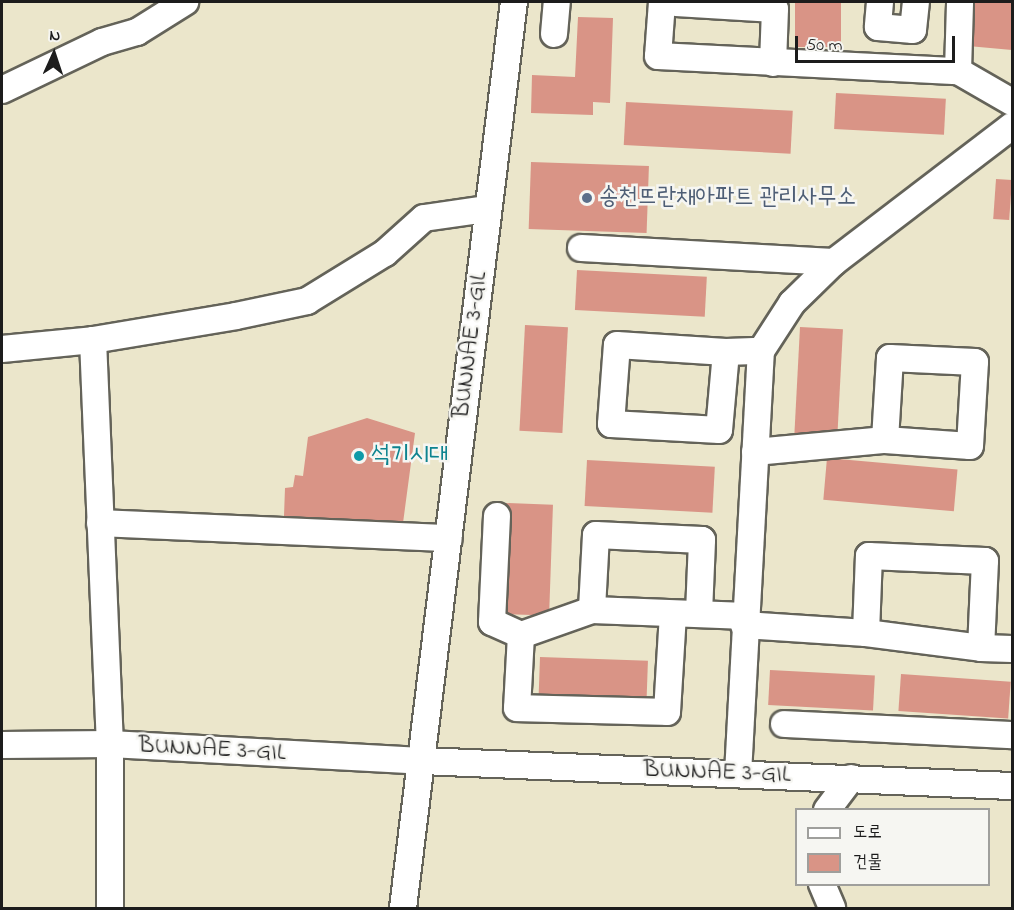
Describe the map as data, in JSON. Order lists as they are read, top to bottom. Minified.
{"streets":{"street":["BUNNAE 3-GIL"]},"places":["송천뜨란채아파트 관리사무소","석기시대"],"legend":["도로","건물"],"scale_bar":"50 m","north":"top"}
